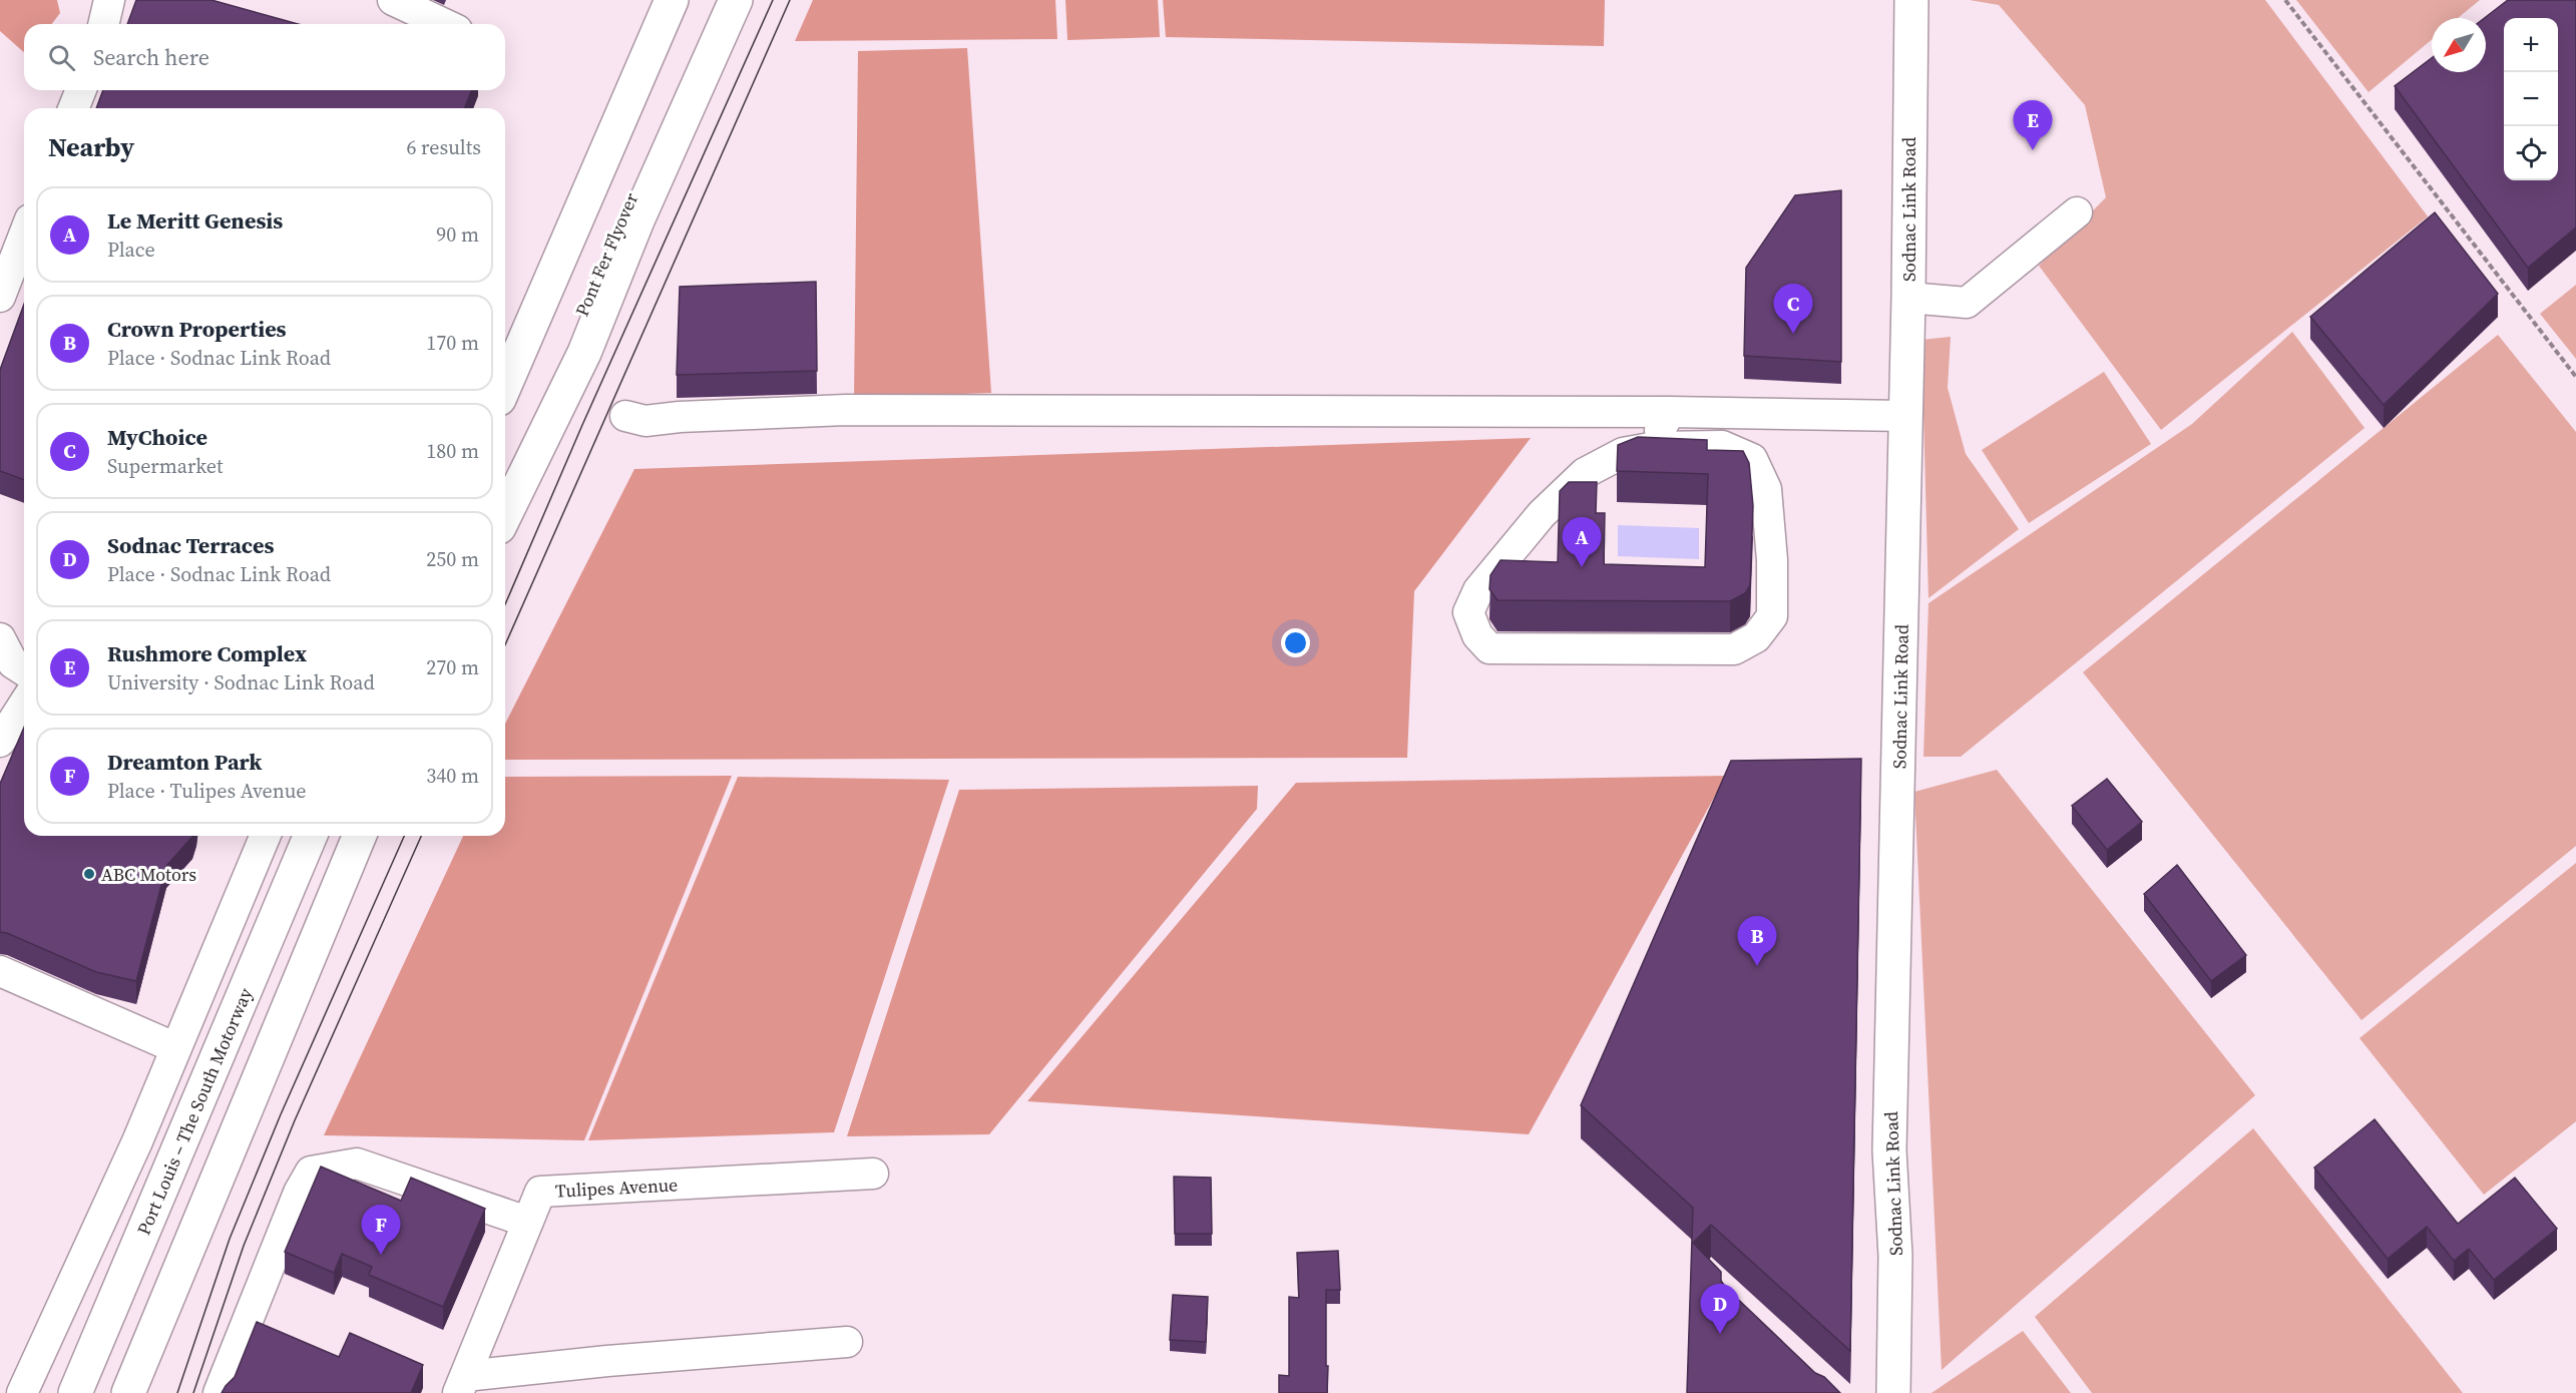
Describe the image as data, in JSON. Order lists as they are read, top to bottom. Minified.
{"streets":{"main road":["Sodnac Link Road","Pont Fer Flyover","Port Louis – The South Motorway"],"street":["Tulipes Avenue"]},"places":["ABC Motors"],"north":"bottom left","page":{"map_buttons":["+","−"],"search":"Search here","pins":["E","C","A","B","F","D"],"heading":["Nearby","6 results"],"list":[{"mark":"A","name":"Le Meritt Genesis","note":"Place","value":"90 m"},{"mark":"B","name":"Crown Properties","note":"Place · Sodnac Link Road","value":"170 m"},{"mark":"C","name":"MyChoice","note":"Supermarket","value":"180 m"},{"mark":"D","name":"Sodnac Terraces","note":"Place · Sodnac Link Road","value":"250 m"},{"mark":"E","name":"Rushmore Complex","note":"University · Sodnac Link Road","value":"270 m"},{"mark":"F","name":"Dreamton Park","note":"Place · Tulipes Avenue","value":"340 m"}]}}
